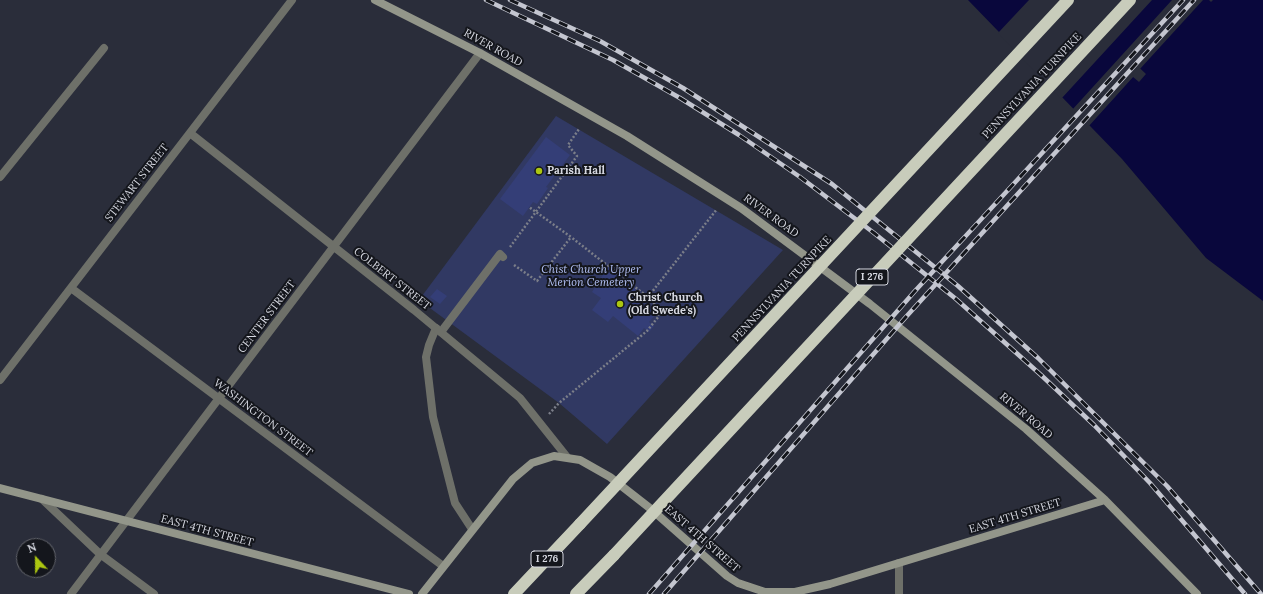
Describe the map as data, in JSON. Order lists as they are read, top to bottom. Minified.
{"streets":{"highway":["PENNSYLVANIA TURNPIKE","I 276"],"main road":["RIVER ROAD","EAST 4TH STREET"],"street":["STEWART STREET","COLBERT STREET","CENTER STREET","WASHINGTON STREET"]},"crossings":[["RIVER ROAD","CENTER STREET"],["RIVER ROAD","EAST 4TH STREET"],["STEWART STREET","COLBERT STREET"],["STEWART STREET","WASHINGTON STREET"],["COLBERT STREET","CENTER STREET"],["COLBERT STREET","EAST 4TH STREET"],["CENTER STREET","WASHINGTON STREET"],["CENTER STREET","EAST 4TH STREET"],["WASHINGTON STREET","EAST 4TH STREET"]],"parks":["Chist Church Upper Merion Cemetery"],"places":["Parish Hall","Christ Church (Old Swede's)"],"north":"top"}
